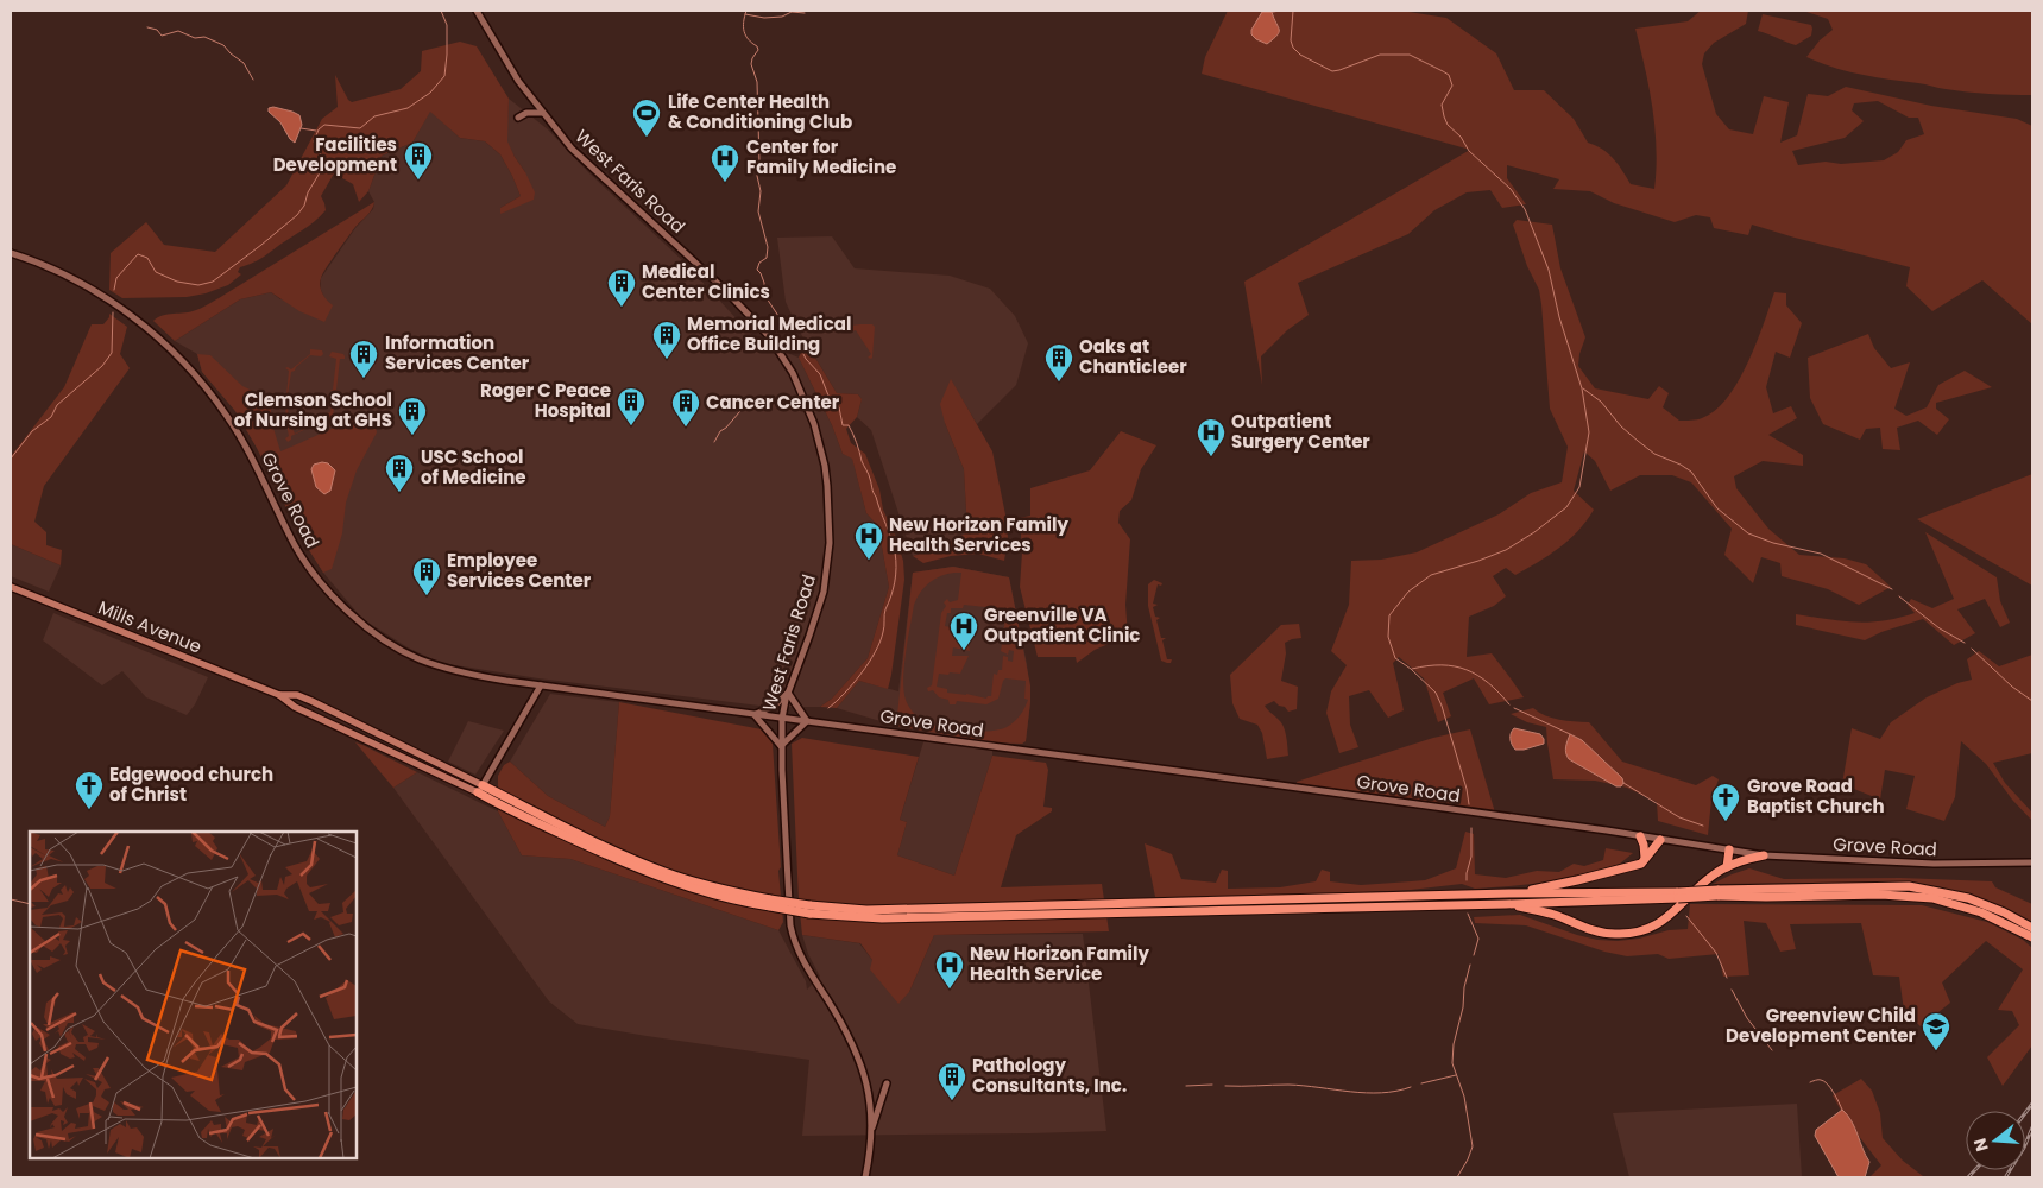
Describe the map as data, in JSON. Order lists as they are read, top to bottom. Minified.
{"streets":{"main road":["West Faris Road","Grove Road","Mills Avenue"]},"crossings":[["West Faris Road","Grove Road"]],"places":{"sports":["Life Center Health & Conditioning Club"],"building":["Facilities Development","Medical Center Clinics","Memorial Medical Office Building","Information Services Center","Oaks at Chanticleer","Roger C Peace Hospital","Cancer Center","Clemson School of Nursing at GHS","USC School of Medicine","Employee Services Center","Pathology Consultants, Inc."],"hospital":["Center for Family Medicine","Outpatient Surgery Center","New Horizon Family Health Services","Greenville VA Outpatient Clinic","New Horizon Family Health Service"],"church":["Edgewood church of Christ","Grove Road Baptist Church"],"school or university":["Greenview Child Development Center"]},"north":"left"}
